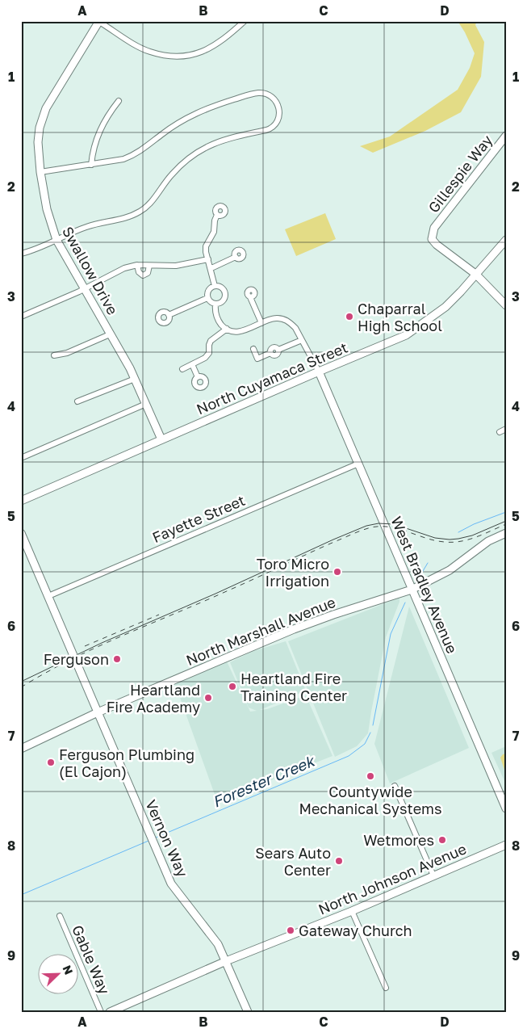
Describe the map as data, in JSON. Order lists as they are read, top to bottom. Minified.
{"streets":{"main road":["Gillespie Way","Swallow Drive","North Cuyamaca Street","West Bradley Avenue","North Marshall Avenue","Vernon Way","North Johnson Avenue"],"street":["Fayette Street","Gable Way"]},"crossings":[["Gillespie Way","North Cuyamaca Street"],["Swallow Drive","North Cuyamaca Street"],["North Cuyamaca Street","West Bradley Avenue"],["Fayette Street","West Bradley Avenue"],["Fayette Street","Vernon Way"],["West Bradley Avenue","North Marshall Avenue"],["North Marshall Avenue","Vernon Way"],["Vernon Way","North Johnson Avenue"]],"water":["Forester Creek"],"places":["Chaparral High School","Toro Micro Irrigation","Ferguson","Heartland Fire Training Center","Heartland Fire Academy","Ferguson Plumbing (El Cajon)","Countywide Mechanical Systems","Wetmores","Sears Auto Center","Gateway Church"],"north":"top right","grid":{"columns":["A","B","C","D"],"rows":["1","2","3","4","5","6","7","8","9"]}}
